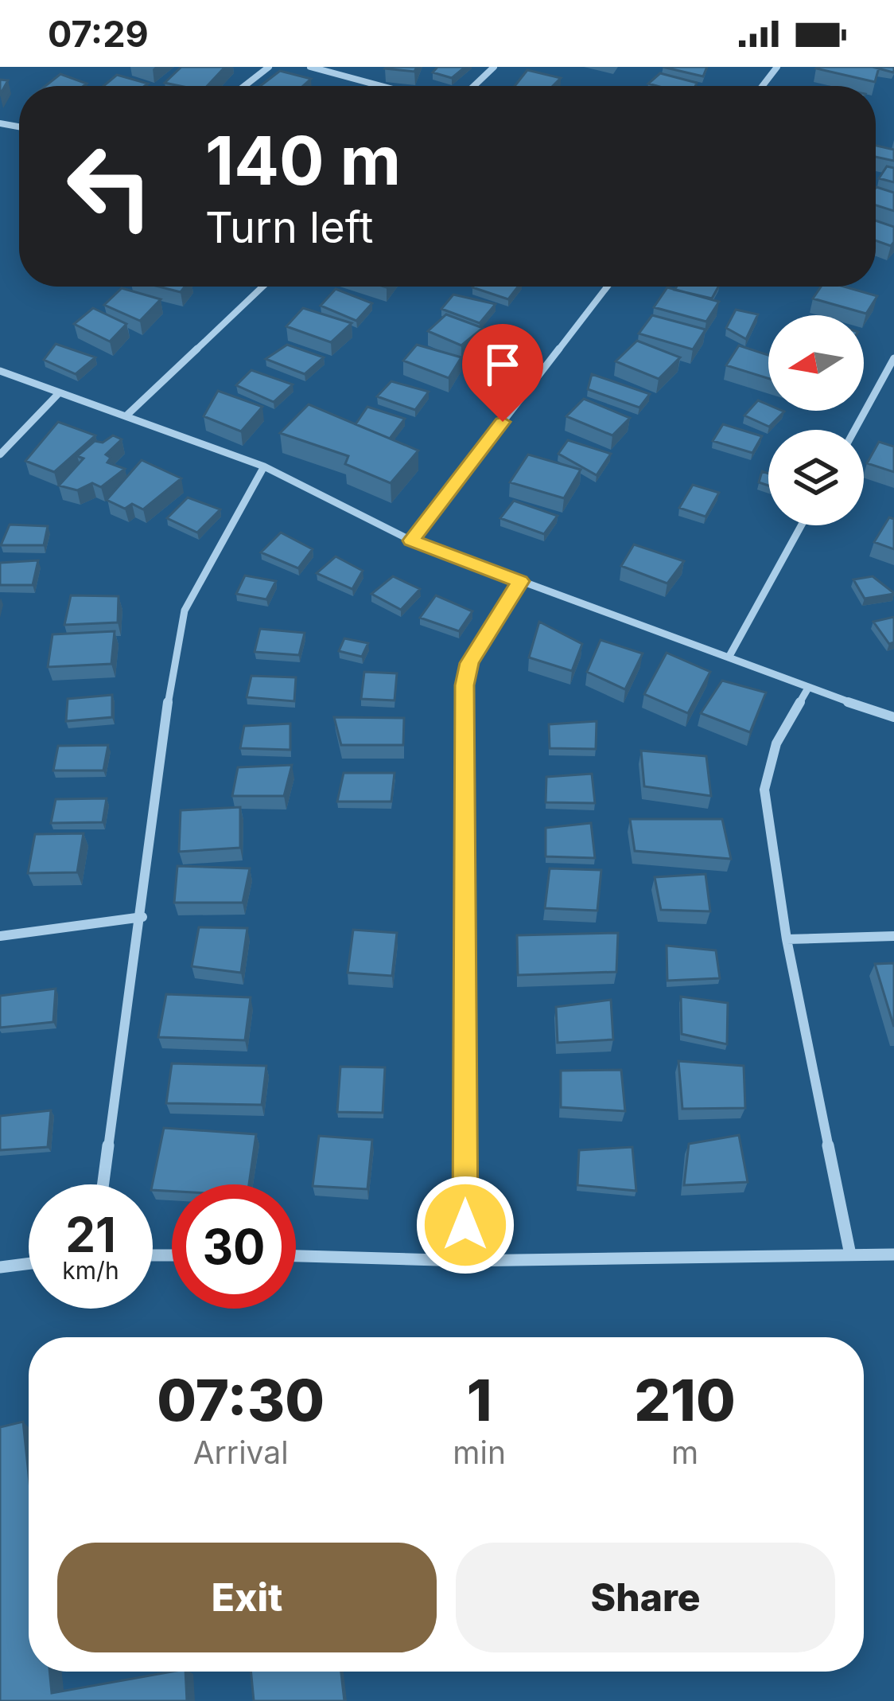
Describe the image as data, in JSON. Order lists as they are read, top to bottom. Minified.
{"north":"left","page":{"status":"07:29","turn":["140 m","Turn left"],"speed":"21 km/h","limit":"30","eta":["07:30","Arrival","1","min","210","m"],"buttons":["Exit","Share"]}}
